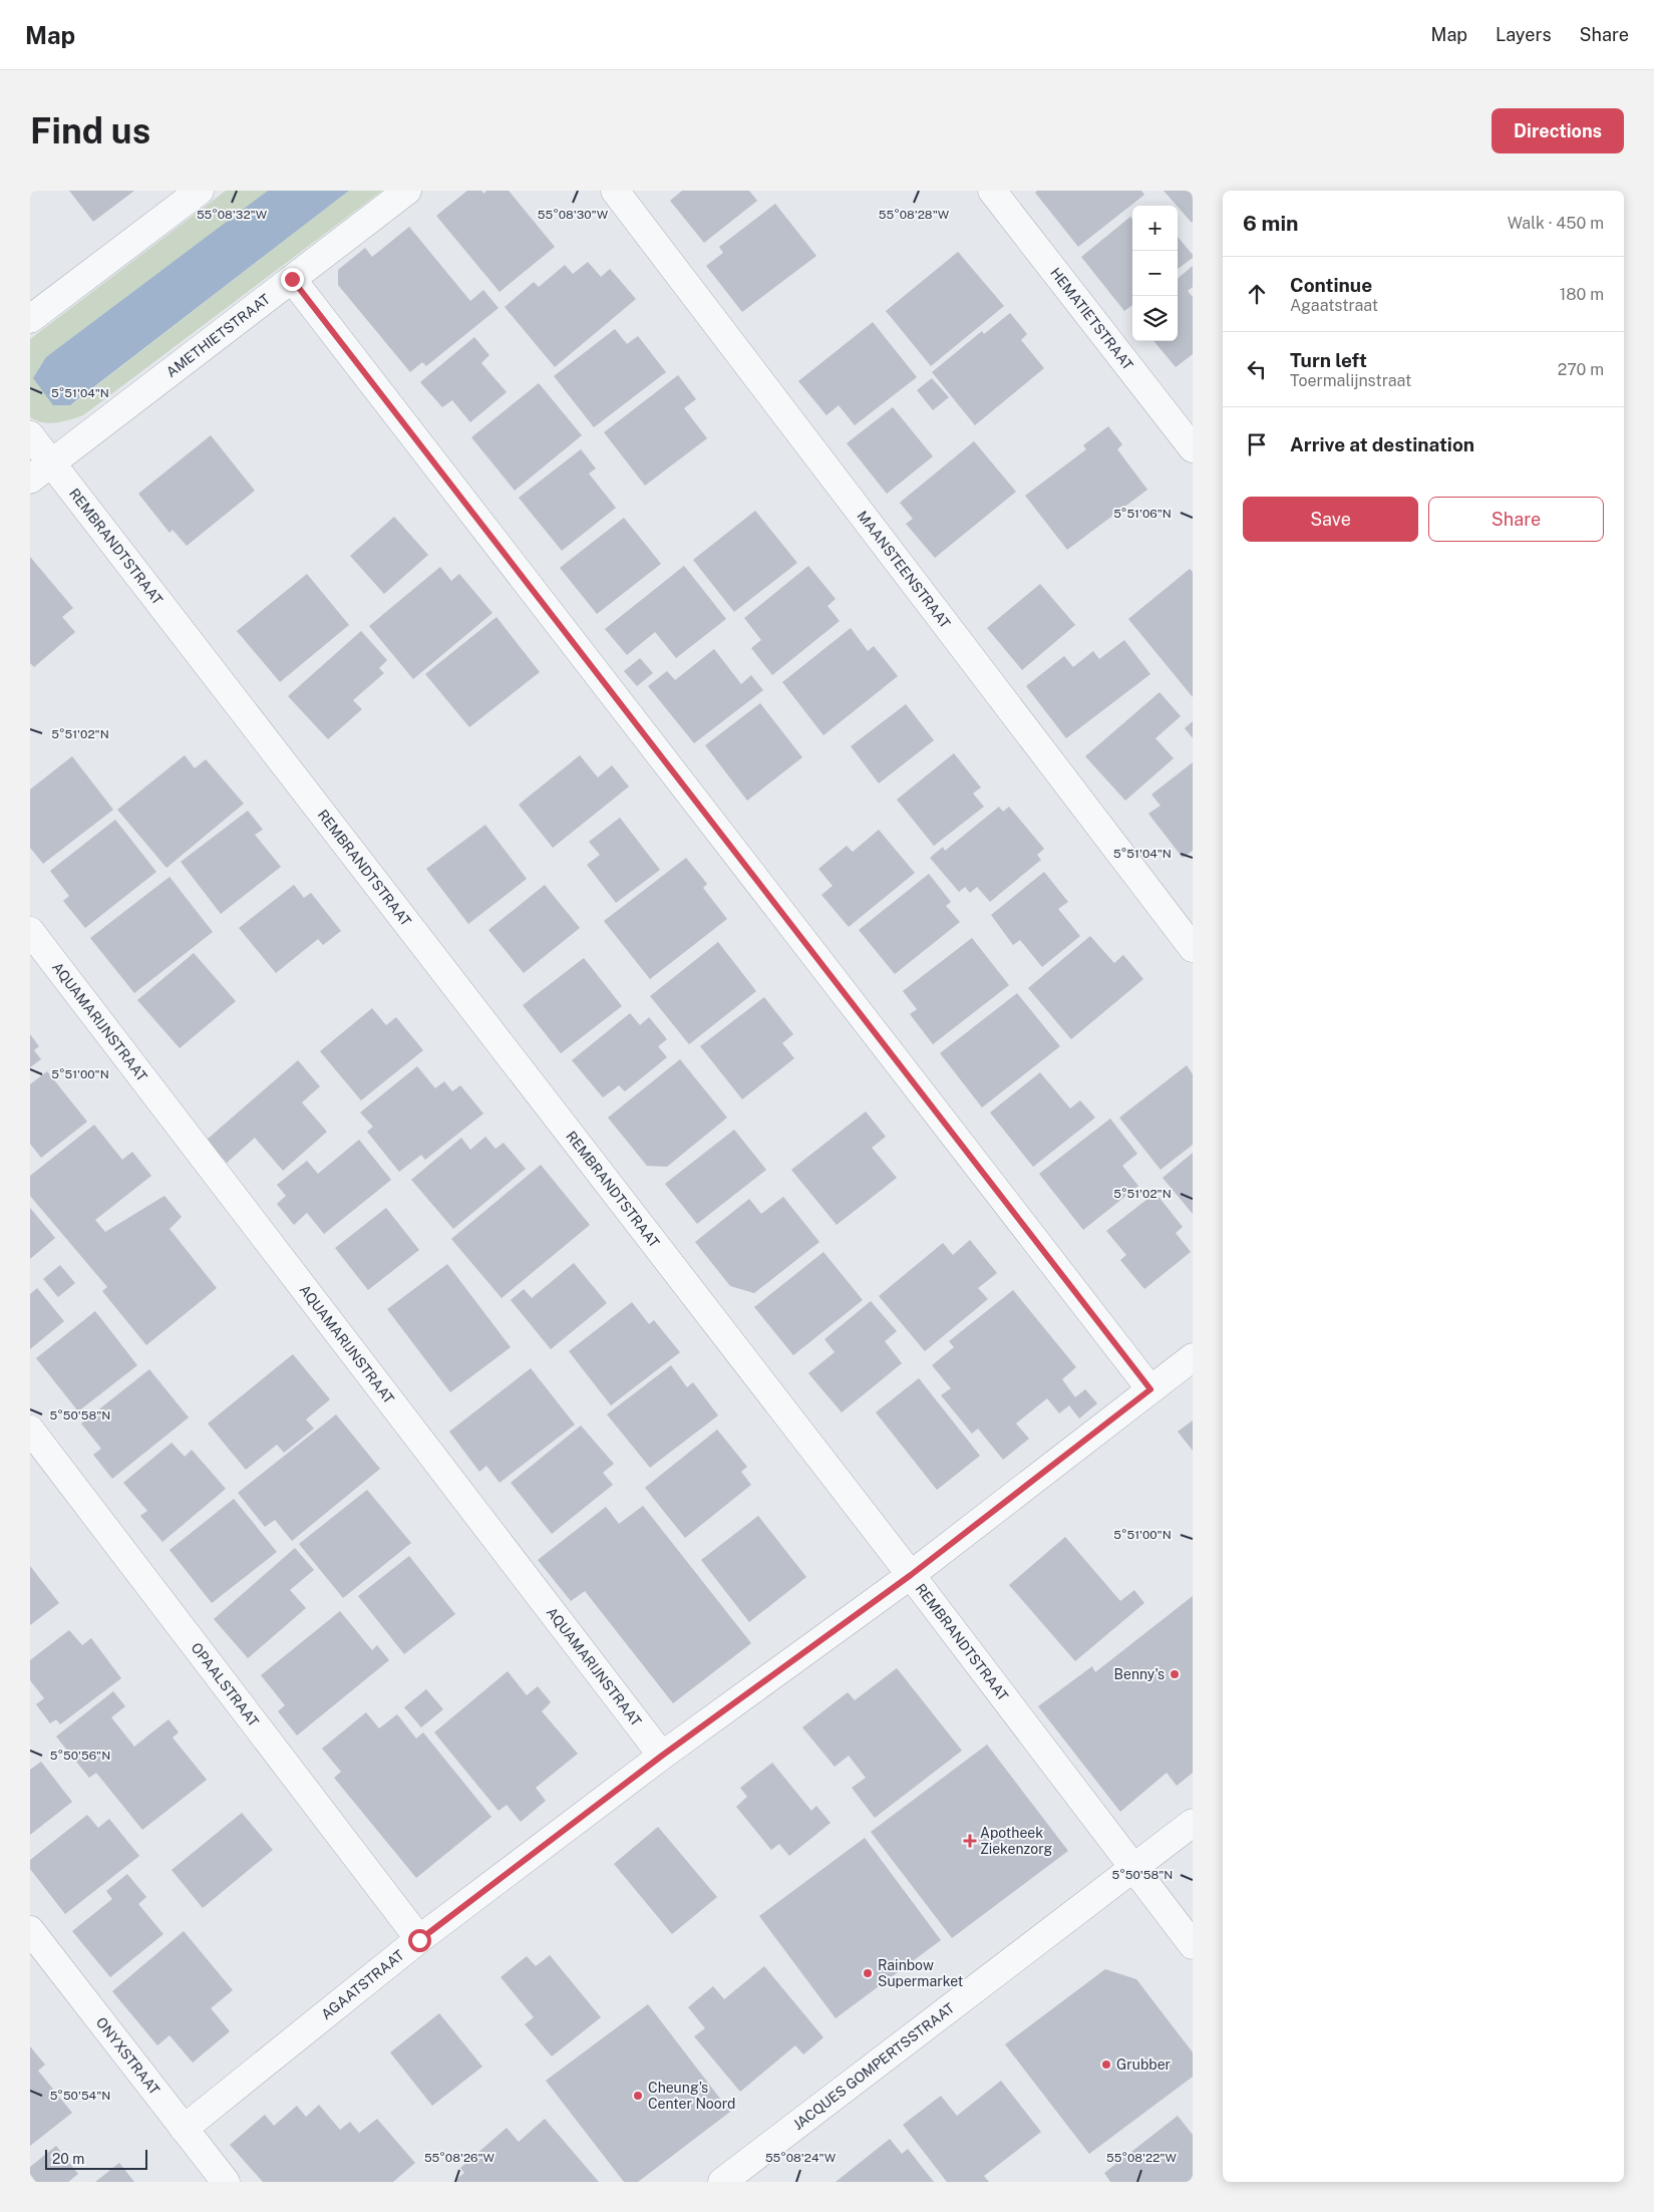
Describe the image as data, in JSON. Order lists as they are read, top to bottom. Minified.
{"streets":{"street":["HEMATIETSTRAAT","AMETHIETSTRAAT","REMBRANDTSTRAAT","MAANSTEENSTRAAT","AQUAMARIJNSTRAAT","OPAALSTRAAT","AGAATSTRAAT","ONYXSTRAAT","JACQUES GOMPERTSSTRAAT"]},"crossings":[["AMETHIETSTRAAT","REMBRANDTSTRAAT"],["REMBRANDTSTRAAT","AGAATSTRAAT"],["REMBRANDTSTRAAT","JACQUES GOMPERTSSTRAAT"],["AQUAMARIJNSTRAAT","AGAATSTRAAT"],["OPAALSTRAAT","AGAATSTRAAT"],["AGAATSTRAAT","ONYXSTRAAT"]],"places":{"other":["Benny's","Rainbow Supermarket","Grubber","Cheung's Center Noord"],"health":["Apotheek Ziekenzorg"]},"scale_bar":"20 m","page":{"header":"Map","nav":["Map","Layers","Share"],"buttons":["Directions",["Save","Share"]],"title":"Find us","heading":["6 min","Walk · 450 m"],"map_buttons":["+","−"],"list":[["Continue","Agaatstraat","180 m"],["Turn left","Toermalijnstraat","270 m"],"Arrive at destination"],"scale":"20 m"},"coordinates":["55°08'32\"W","55°08'30\"W","55°08'28\"W","5°51'04\"N","5°51'06\"N","5°51'02\"N","5°51'00\"N","5°50'58\"N","5°50'56\"N","5°50'54\"N","55°08'26\"W","55°08'24\"W","55°08'22\"W"]}
